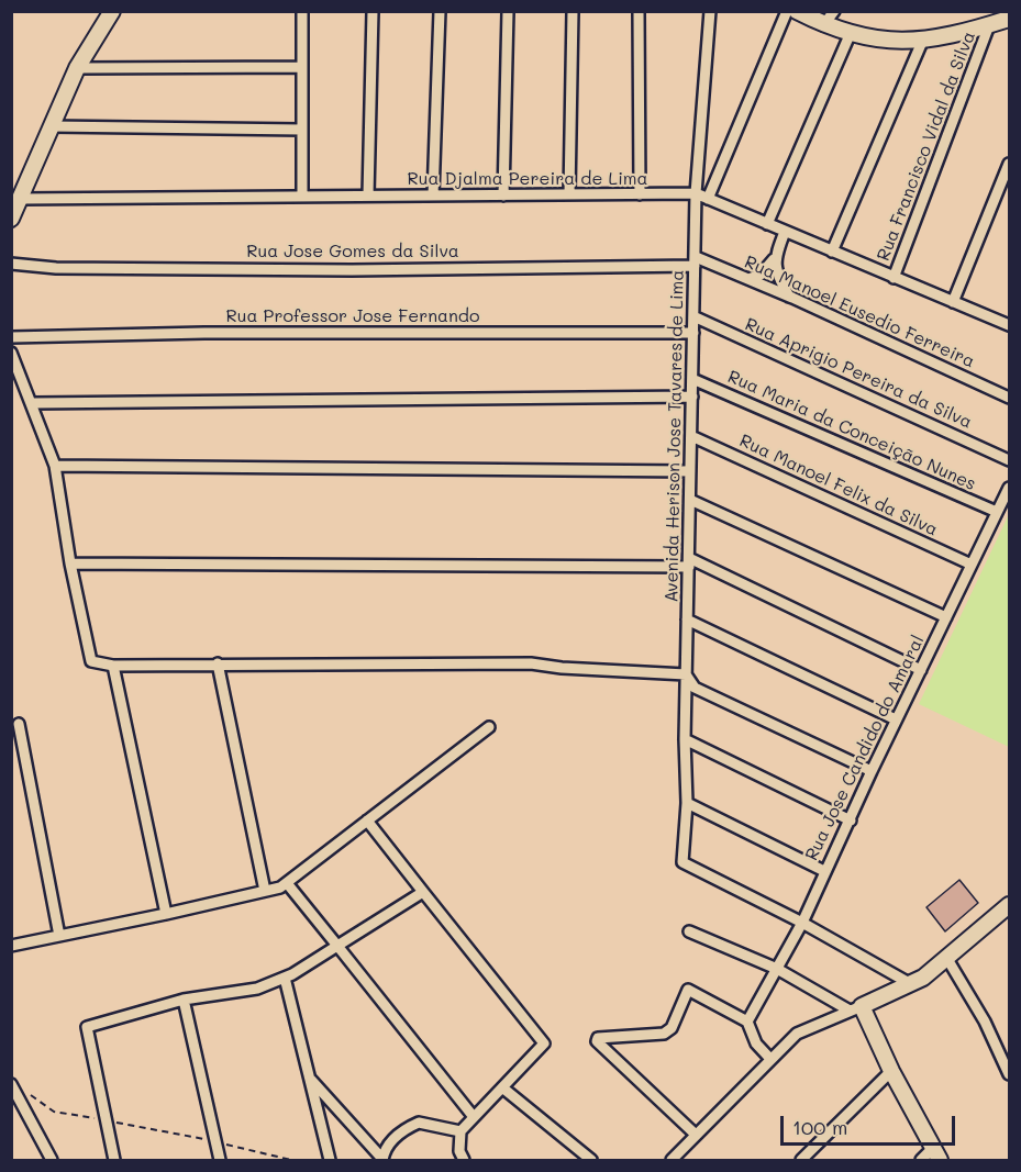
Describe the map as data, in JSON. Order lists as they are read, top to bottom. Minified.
{"streets":{"street":["Rua Francisco Vidal da Silva","Rua Djalma Pereira de Lima","Rua Jose Gomes da Silva","Rua Manoel Eusedio Ferreira","Rua Professor Jose Fernando","Rua Aprigio Pereira da Silva","Rua Maria da Conceição Nunes","Avenida Herison Jose Tavares de Lima","Rua Manoel Felix da Silva","Rua Jose Candido do Amaral"]},"crossings":[["Rua Francisco Vidal da Silva","Rua Djalma Pereira de Lima"],["Rua Djalma Pereira de Lima","Avenida Herison Jose Tavares de Lima"],["Rua Jose Gomes da Silva","Rua Manoel Eusedio Ferreira"],["Rua Jose Gomes da Silva","Avenida Herison Jose Tavares de Lima"],["Rua Manoel Eusedio Ferreira","Avenida Herison Jose Tavares de Lima"],["Rua Professor Jose Fernando","Avenida Herison Jose Tavares de Lima"],["Rua Aprigio Pereira da Silva","Avenida Herison Jose Tavares de Lima"],["Rua Maria da Conceição Nunes","Avenida Herison Jose Tavares de Lima"],["Rua Maria da Conceição Nunes","Rua Jose Candido do Amaral"],["Avenida Herison Jose Tavares de Lima","Rua Manoel Felix da Silva"],["Avenida Herison Jose Tavares de Lima","Rua Jose Candido do Amaral"],["Rua Manoel Felix da Silva","Rua Jose Candido do Amaral"]],"scale_bar":"100 m"}
